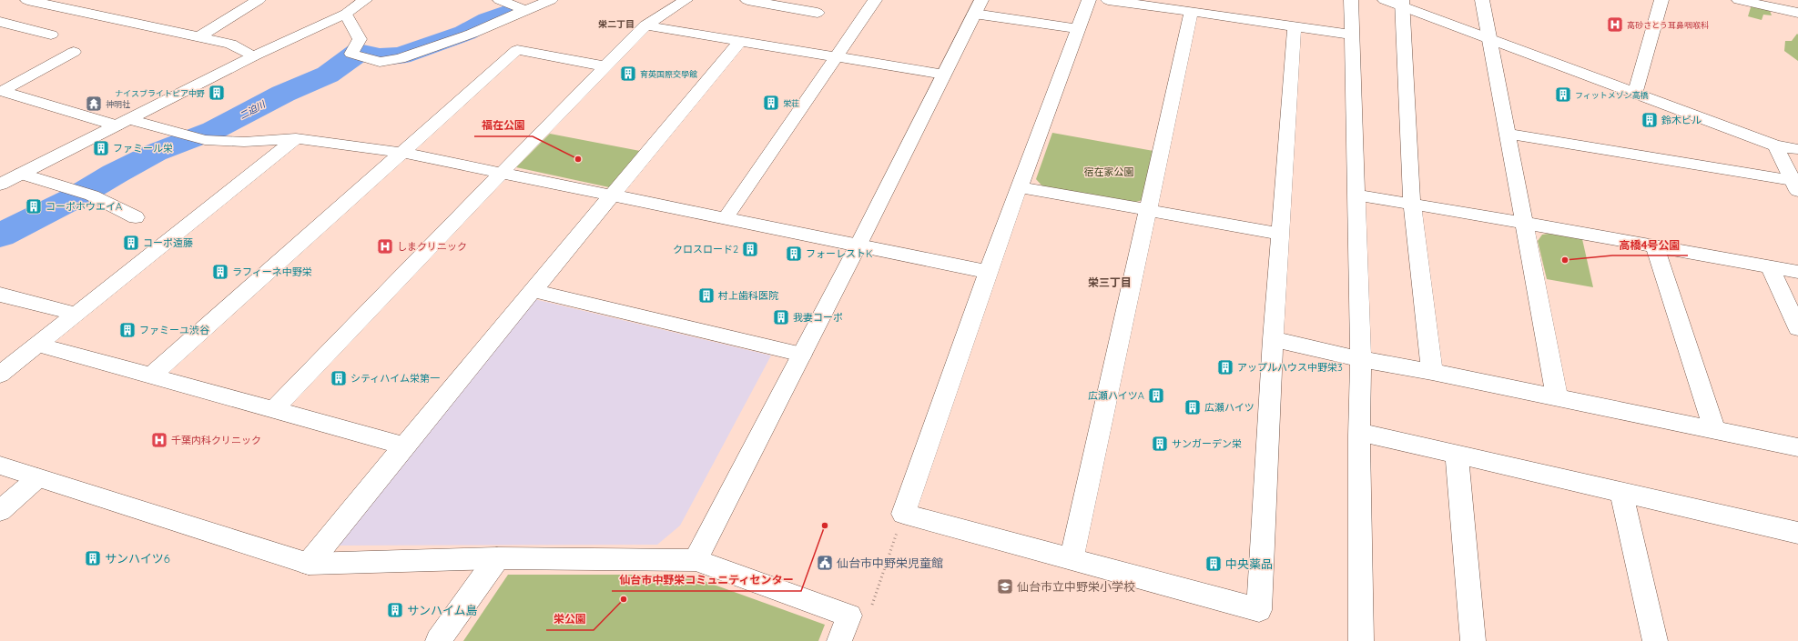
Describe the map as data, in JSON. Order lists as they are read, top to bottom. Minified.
{"districts":["栄二丁目","栄三丁目"],"water":["二迫川"],"parks":["宿在家公園"],"places":{"hospital":["高砂さとう耳鼻咽喉科","しまクリニック","千葉内科クリニック"],"building":["育英国際交學館","ナイスブライトピア中野","フィットメゾン高橋","栄荘","鈴木ビル","ファミール栄","コーポホウエイA","コーポ遠藤","クロスロード2","フォーレストK","ラフィーネ中野栄","村上歯科医院","我妻コーポ","ファミーユ渋谷","アップルハウス中野栄3","シティハイム栄第一","広瀬ハイツA","広瀬ハイツ","サンガーデン栄","サンハイツ6","中央薬品","サンハイム島"],"temple":["神明社"],"other":["福在公園","高橋4号公園","仙台市中野栄コミュニティセンター","栄公園"],"public building":["仙台市中野栄児童館"],"school or university":["仙台市立中野栄小学校"]}}
